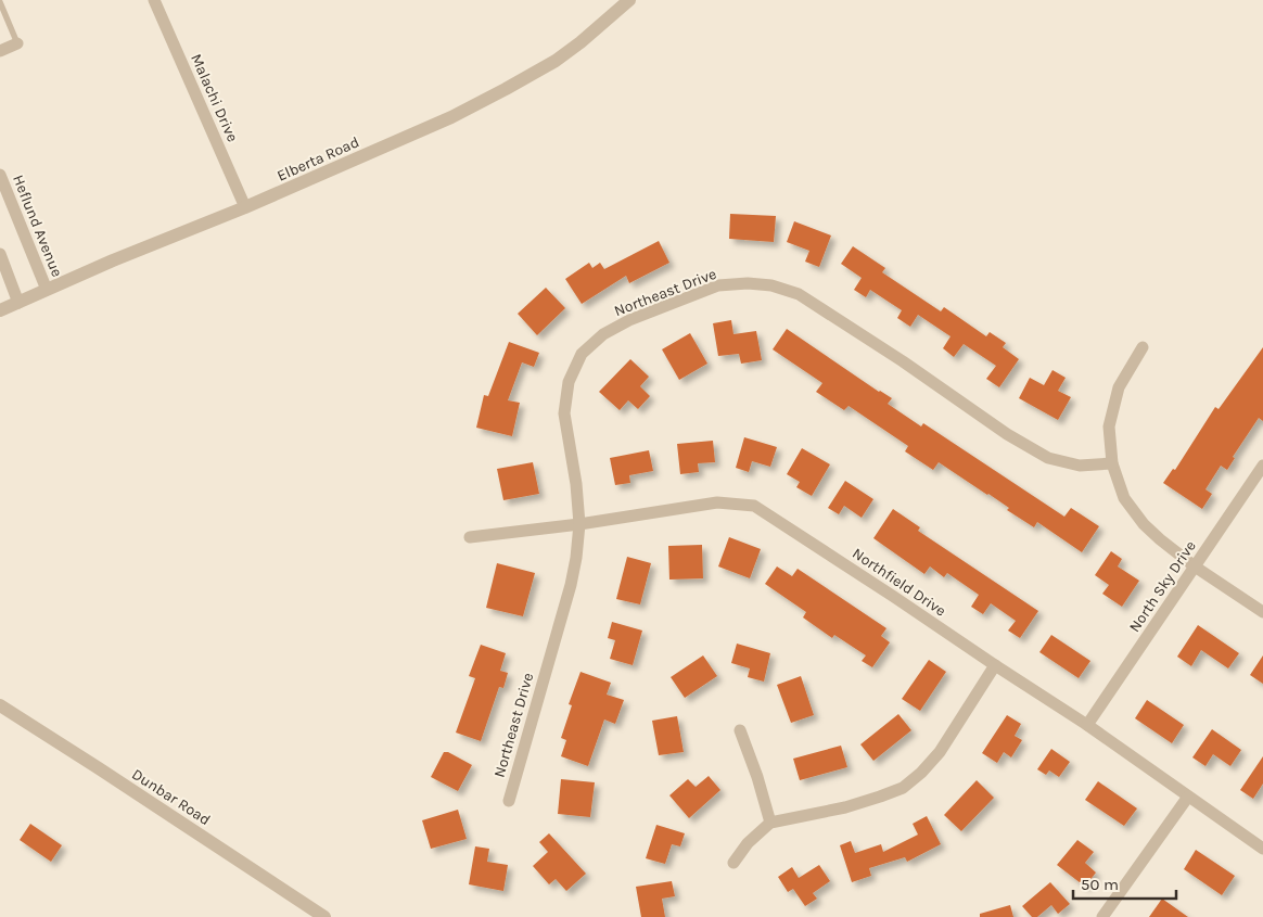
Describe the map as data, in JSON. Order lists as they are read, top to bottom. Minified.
{"streets":{"street":["Malachi Drive","Elberta Road","Heflund Avenue","Northeast Drive","Northfield Drive","North Sky Drive","Dunbar Road"]},"crossings":[["Malachi Drive","Elberta Road"],["Elberta Road","Heflund Avenue"],["Northeast Drive","Northfield Drive"],["Northfield Drive","North Sky Drive"]],"scale_bar":"50 m"}
